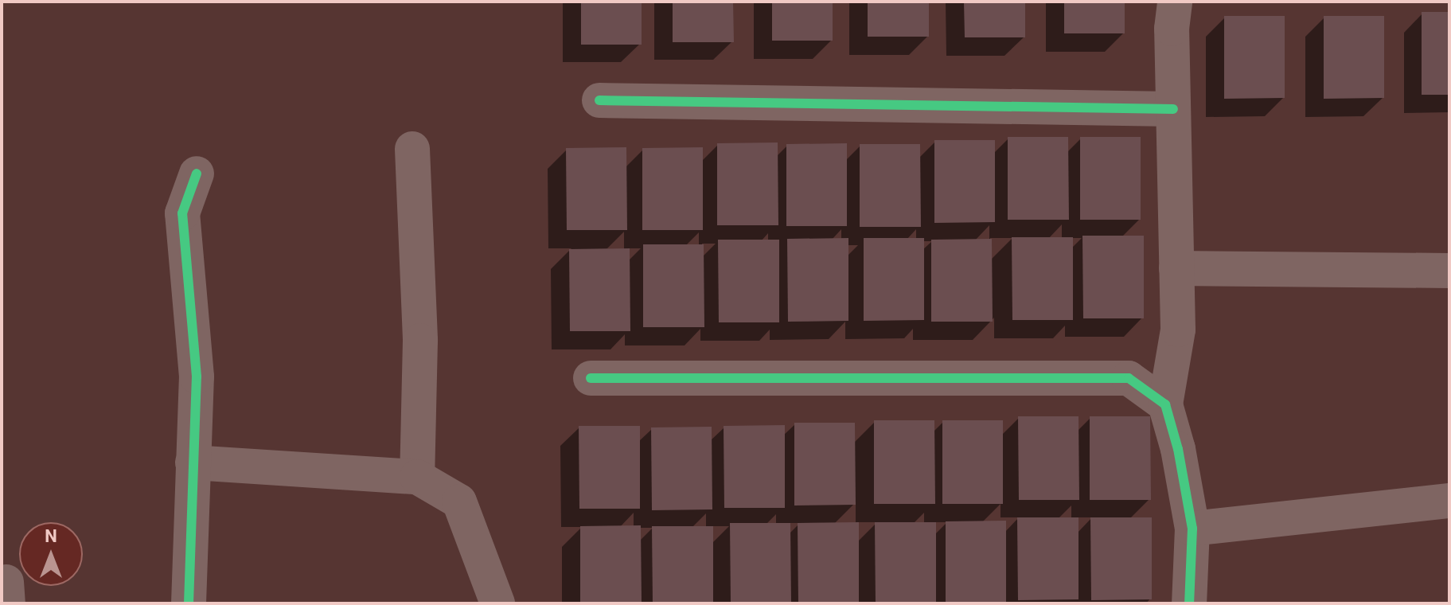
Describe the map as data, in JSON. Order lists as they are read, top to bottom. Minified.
{"north":"top"}
